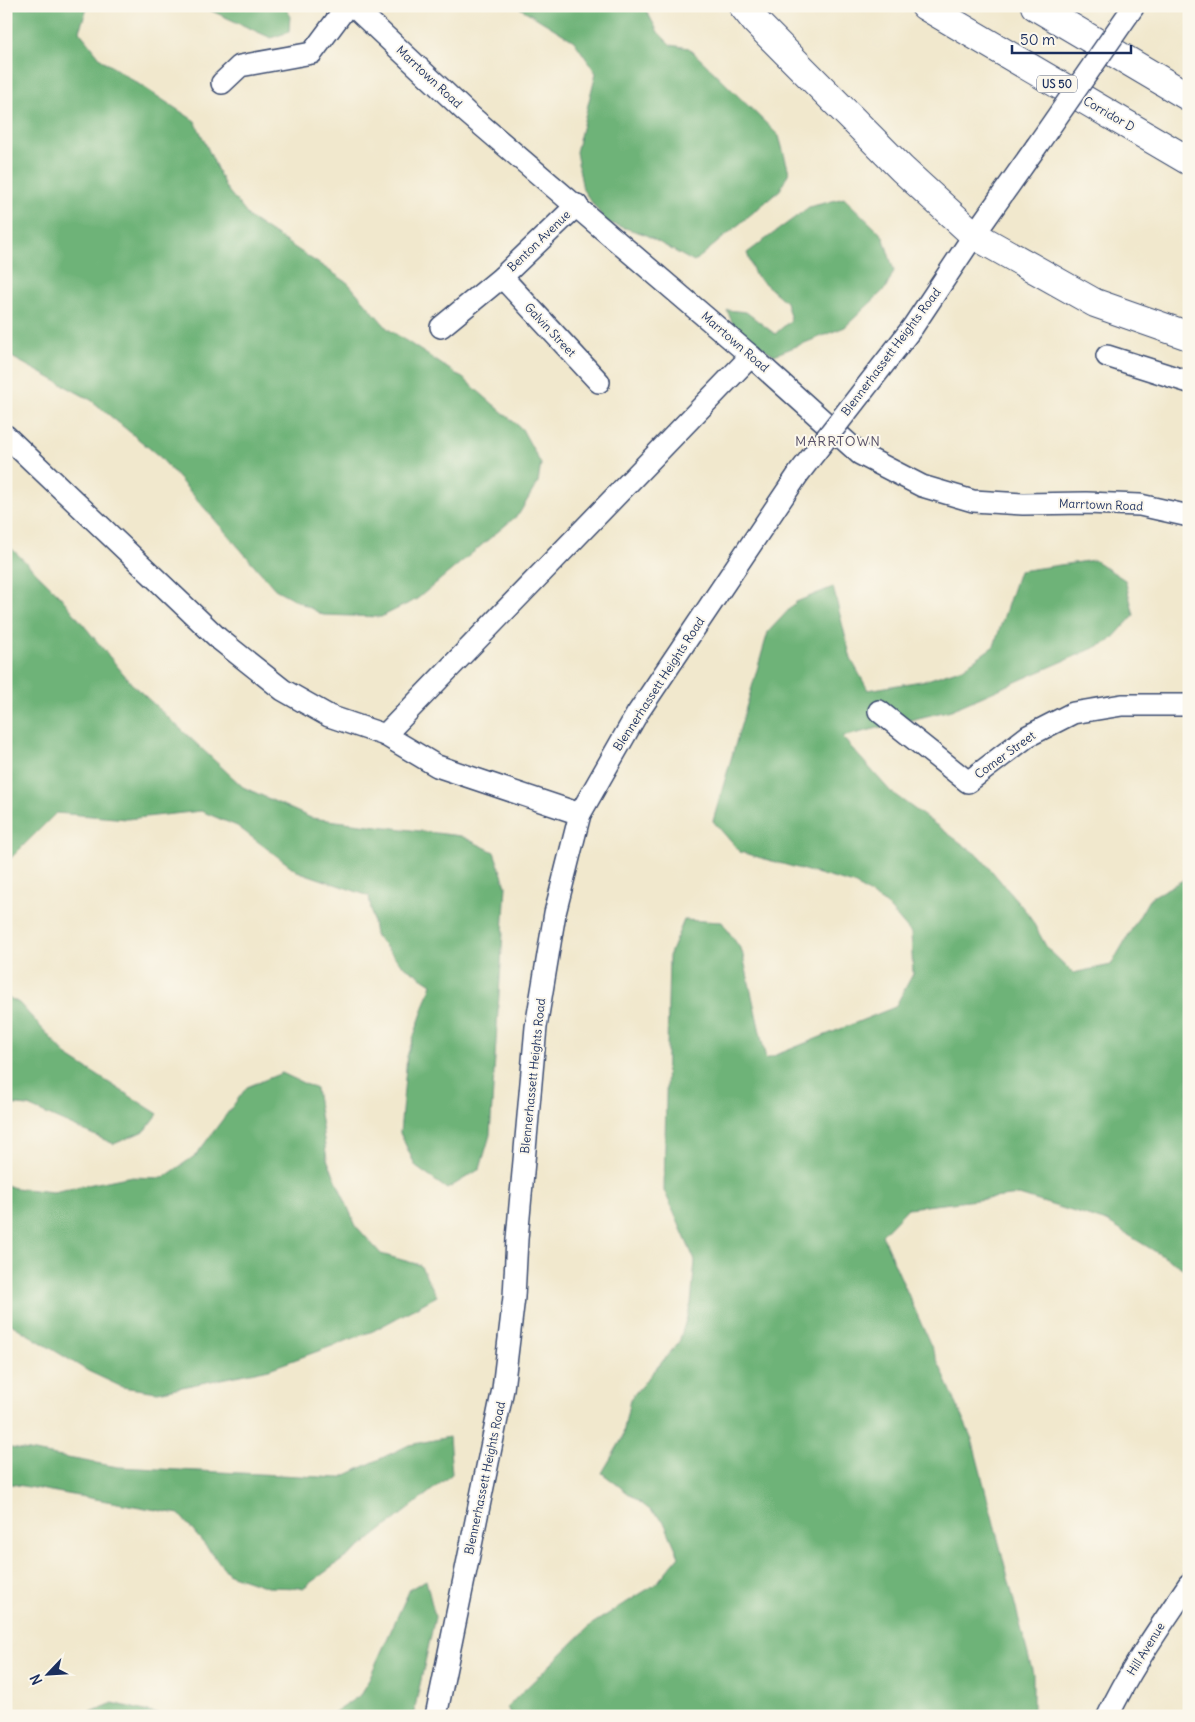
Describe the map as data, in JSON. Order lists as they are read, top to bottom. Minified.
{"streets":{"highway":["US 50","Corridor D"],"street":["Marrtown Road","Benton Avenue","Galvin Street","Blennerhassett Heights Road","Comer Street","Hill Avenue"]},"crossings":[["Marrtown Road","Benton Avenue"],["Benton Avenue","Galvin Street"]],"districts":["MARRTOWN"],"scale_bar":"50 m","north":"bottom left"}
